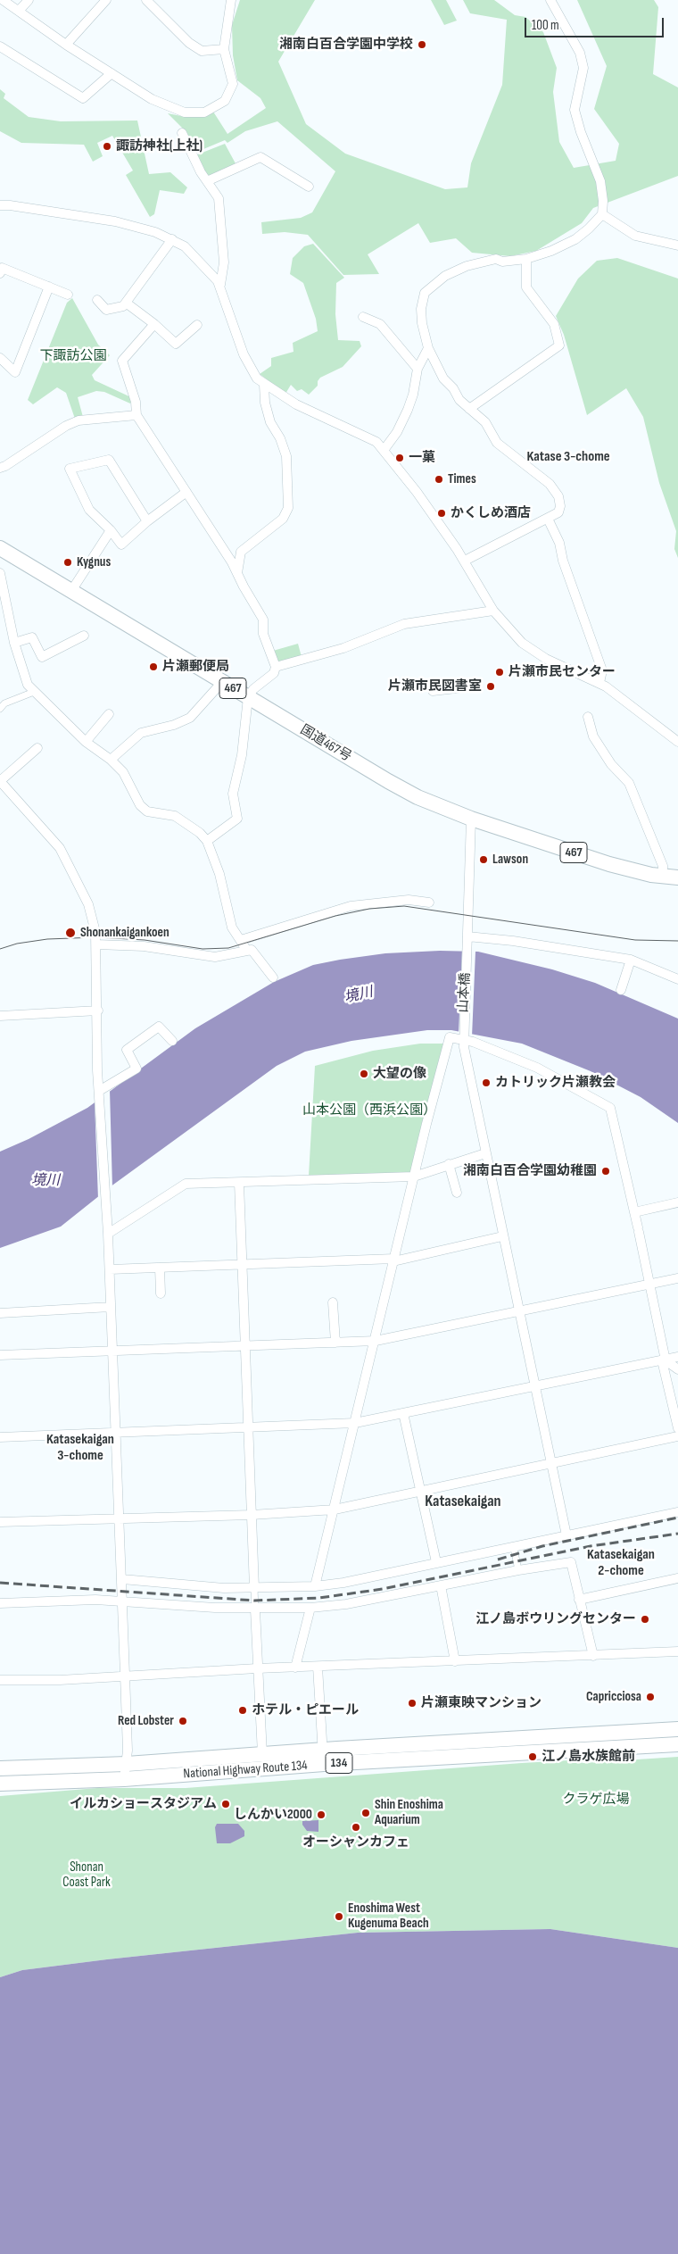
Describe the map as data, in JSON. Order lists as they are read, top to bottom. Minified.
{"streets":{"highway":["467","国道467号","134","National Highway Route 134"],"street":["山本橋"]},"crossings":[["国道467号","山本橋"]],"districts":["Katase 3-chome","Katasekaigan 3-chome","Katasekaigan","Katasekaigan 2-chome"],"water":["境川"],"parks":["下諏訪公園","山本公園（西浜公園）","クラゲ広場","Shonan Coast Park"],"places":["湘南白百合学園中学校","諏訪神社(上社)","一菓","Times","かくしめ酒店","Kygnus","片瀬郵便局","片瀬市民センター","片瀬市民図書室","Lawson","Shonankaigankoen","大望の像","カトリック片瀬教会","湘南白百合学園幼稚園","江ノ島ボウリングセンター","Capricciosa","片瀬東映マンション","ホテル・ピエール","Red Lobster","江ノ島水族館前","イルカショースタジアム","Shin Enoshima Aquarium","しんかい2000","オーシャンカフェ","Enoshima West Kugenuma Beach"],"scale_bar":"100 m"}
